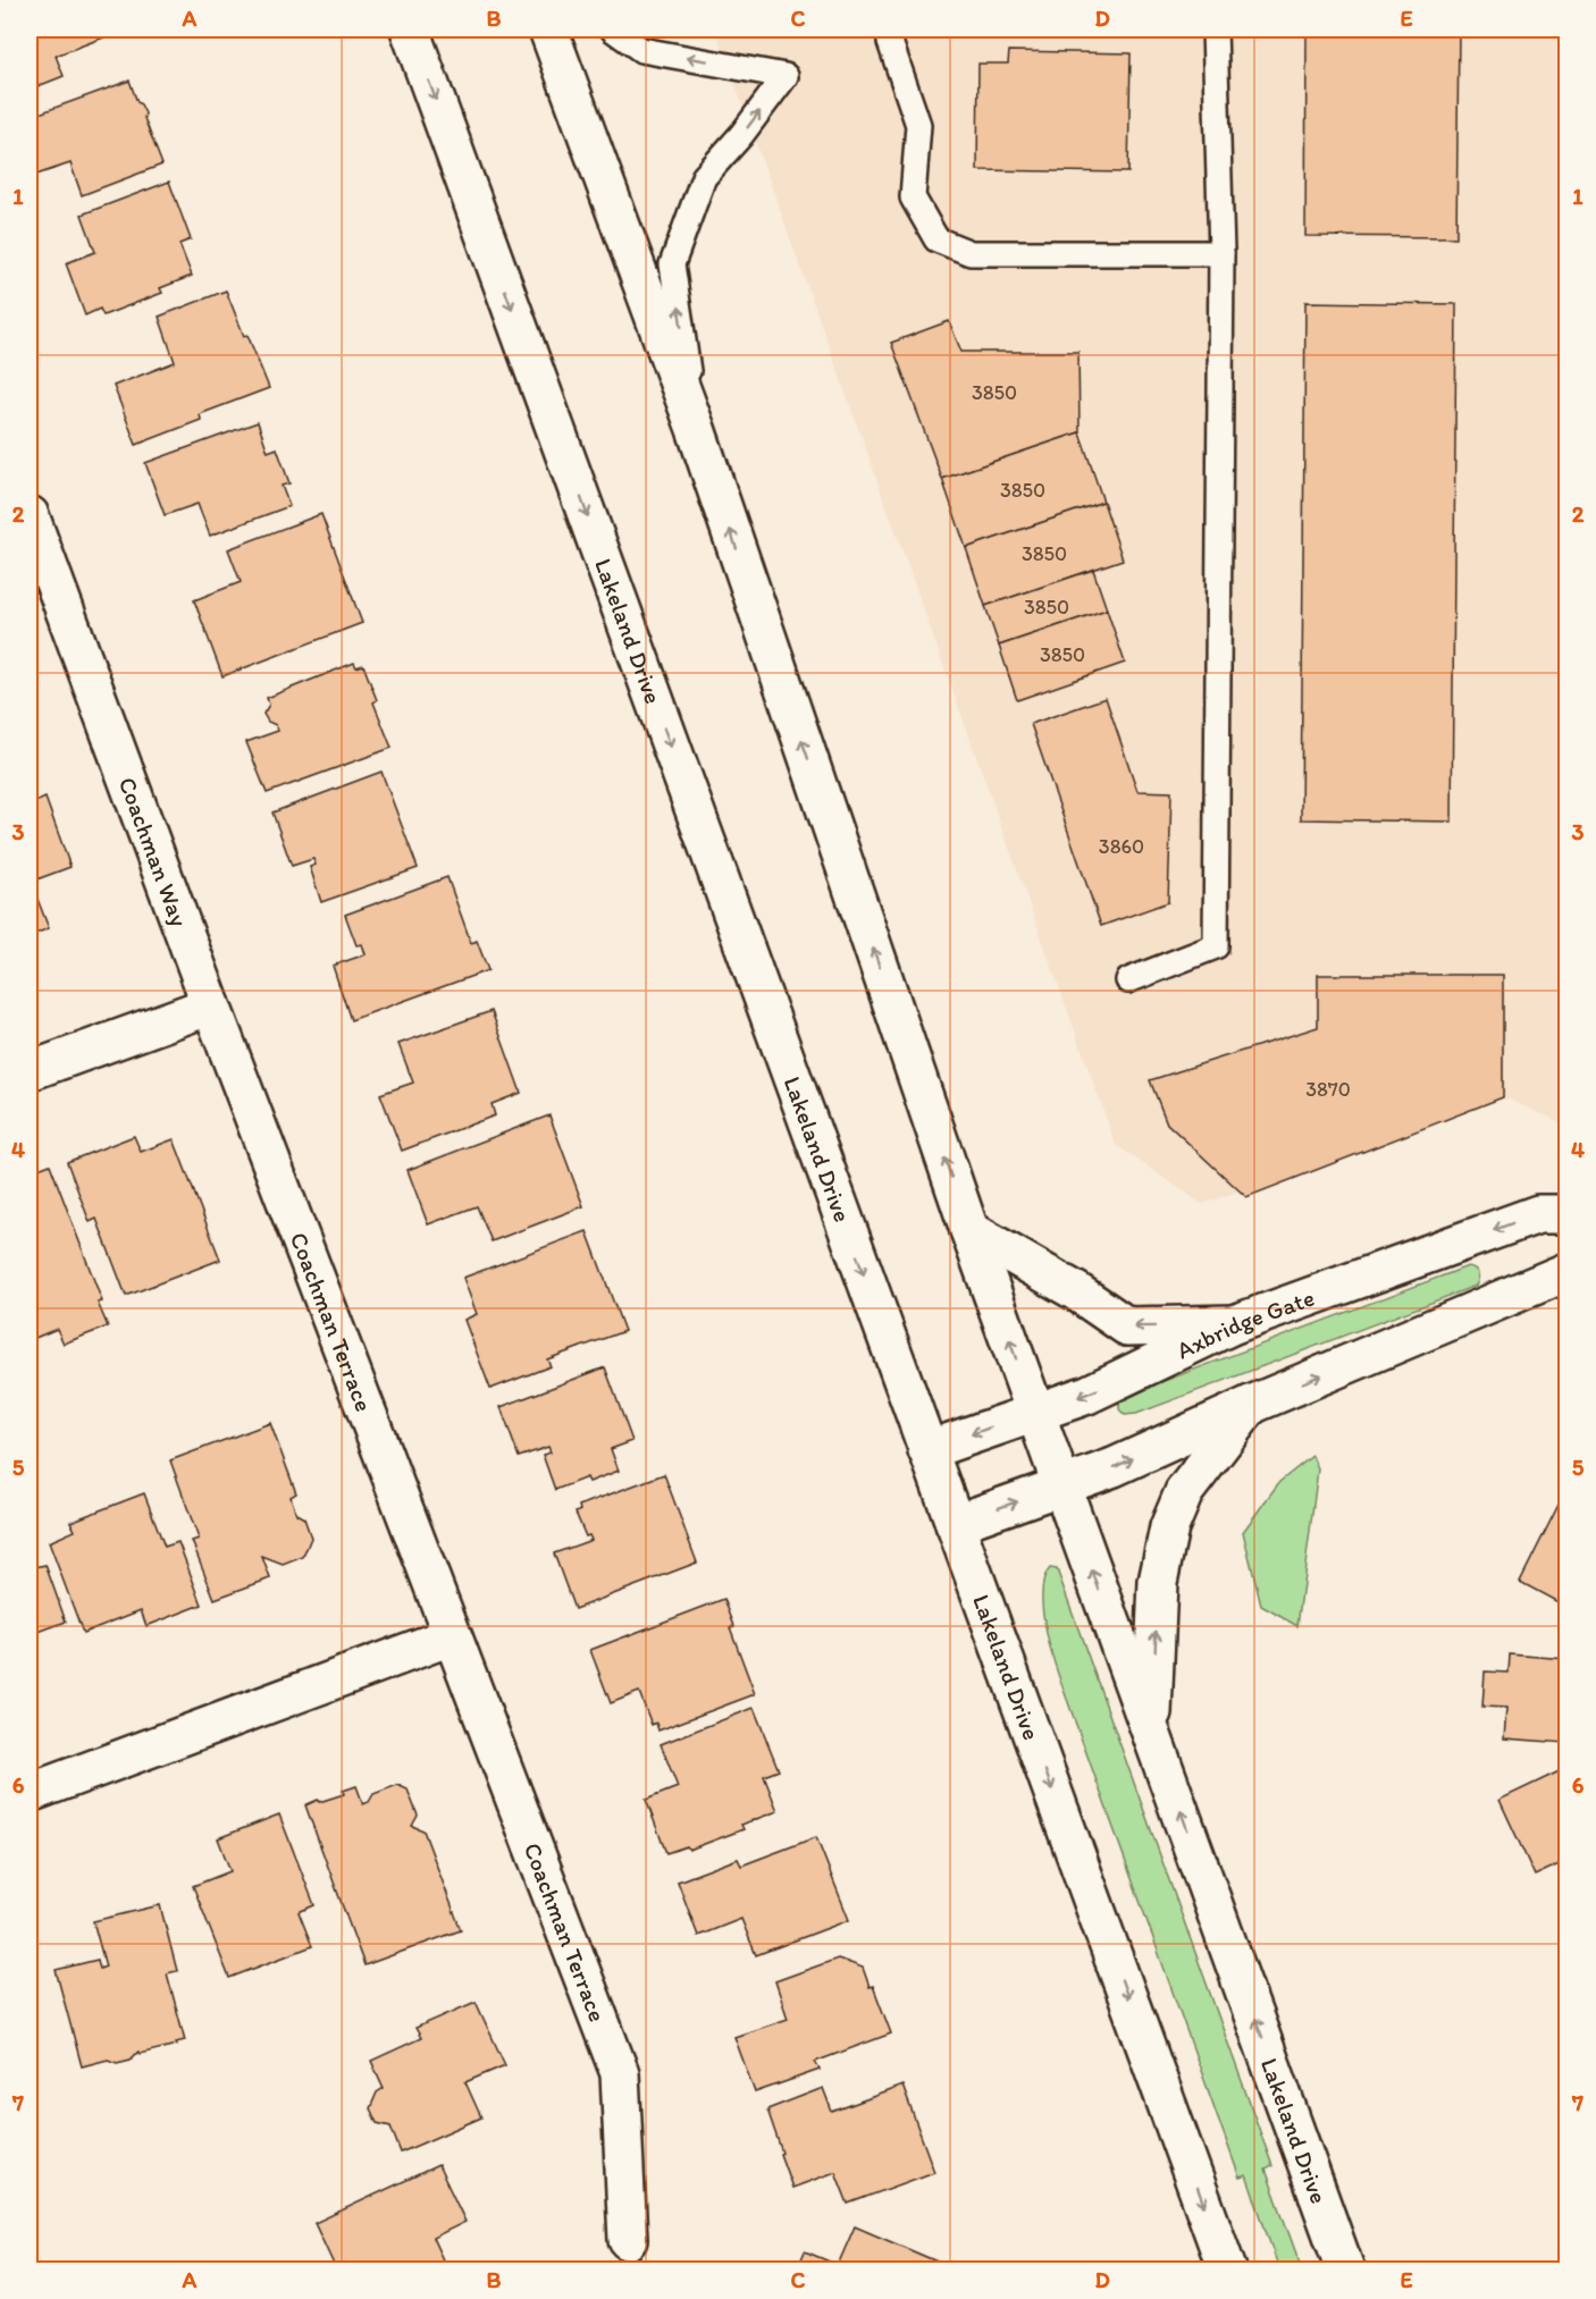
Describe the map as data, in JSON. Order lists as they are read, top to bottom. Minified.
{"streets":{"main road":["Lakeland Drive","Coachman Way","Coachman Terrace","Axbridge Gate"]},"crossings":[["Lakeland Drive","Axbridge Gate"],["Coachman Way","Coachman Terrace"]],"house_numbers":["3850","3850","3850","3850","3850","3860","3870"],"grid":{"columns":["A","B","C","D","E"],"rows":["1","2","3","4","5","6","7"]}}
